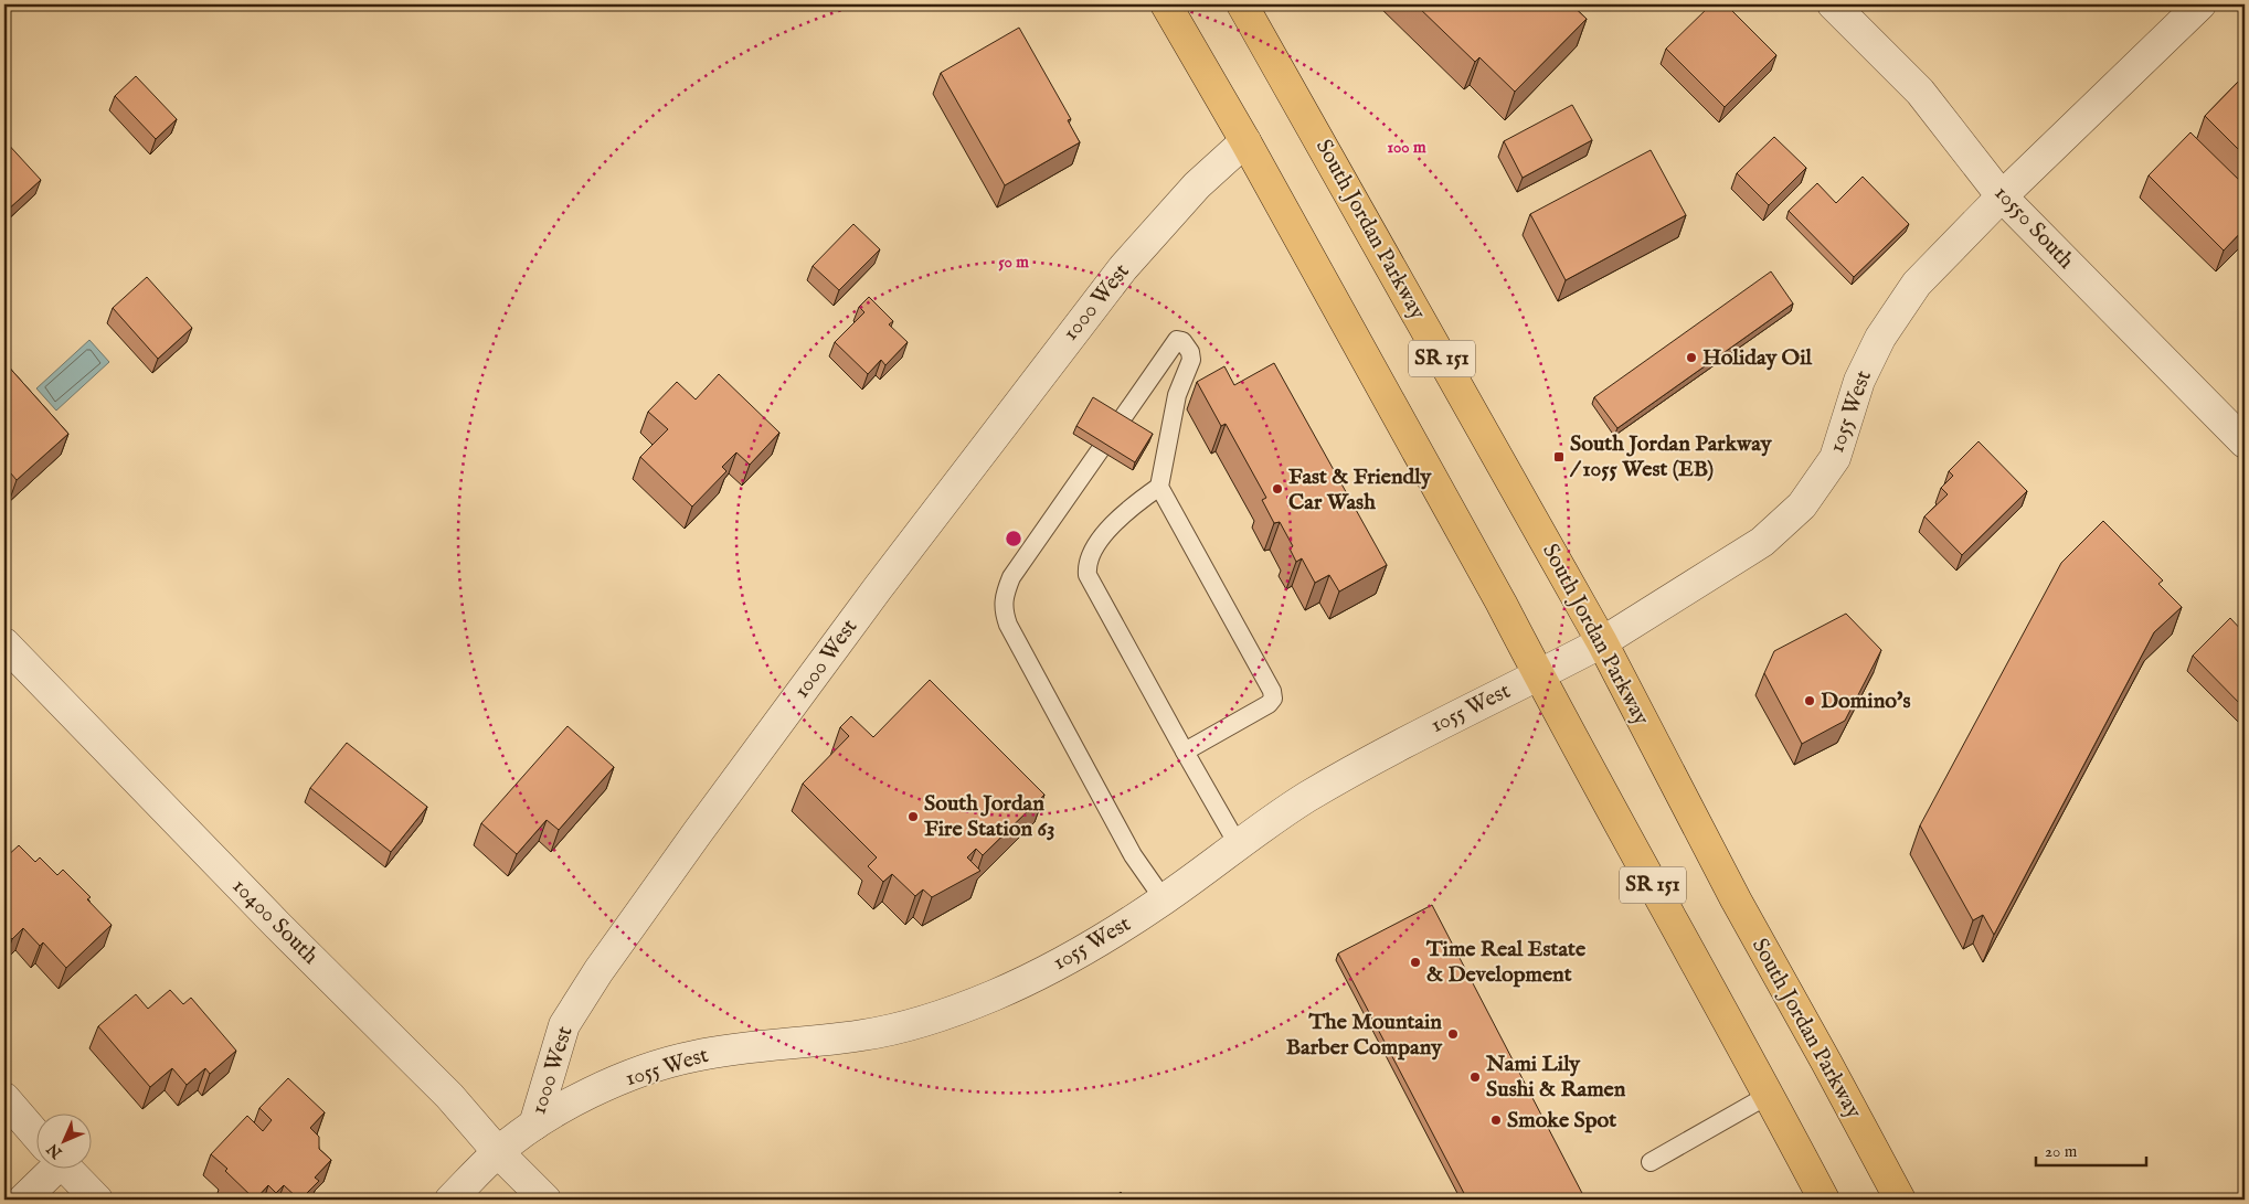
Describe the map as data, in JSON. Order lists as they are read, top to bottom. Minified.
{"streets":{"main road":["South Jordan Parkway","SR 151"],"street":["10550 South","1000 West","1055 West","10400 South"]},"crossings":[["10550 South","1055 West"],["South Jordan Parkway","1055 West"],["1000 West","SR 151"],["1000 West","1055 West"],["1000 West","10400 South"],["SR 151","1055 West"]],"places":{"other":["Holiday Oil","Fast & Friendly Car Wash","Domino's","South Jordan Fire Station 63","Time Real Estate & Development","The Mountain Barber Company","Nami Lily Sushi & Ramen","Smoke Spot"],"transit":["South Jordan Parkway / 1055 West (EB)"]},"scale_bar":"20 m","north":"bottom left","rings":["100 m","50 m"]}
